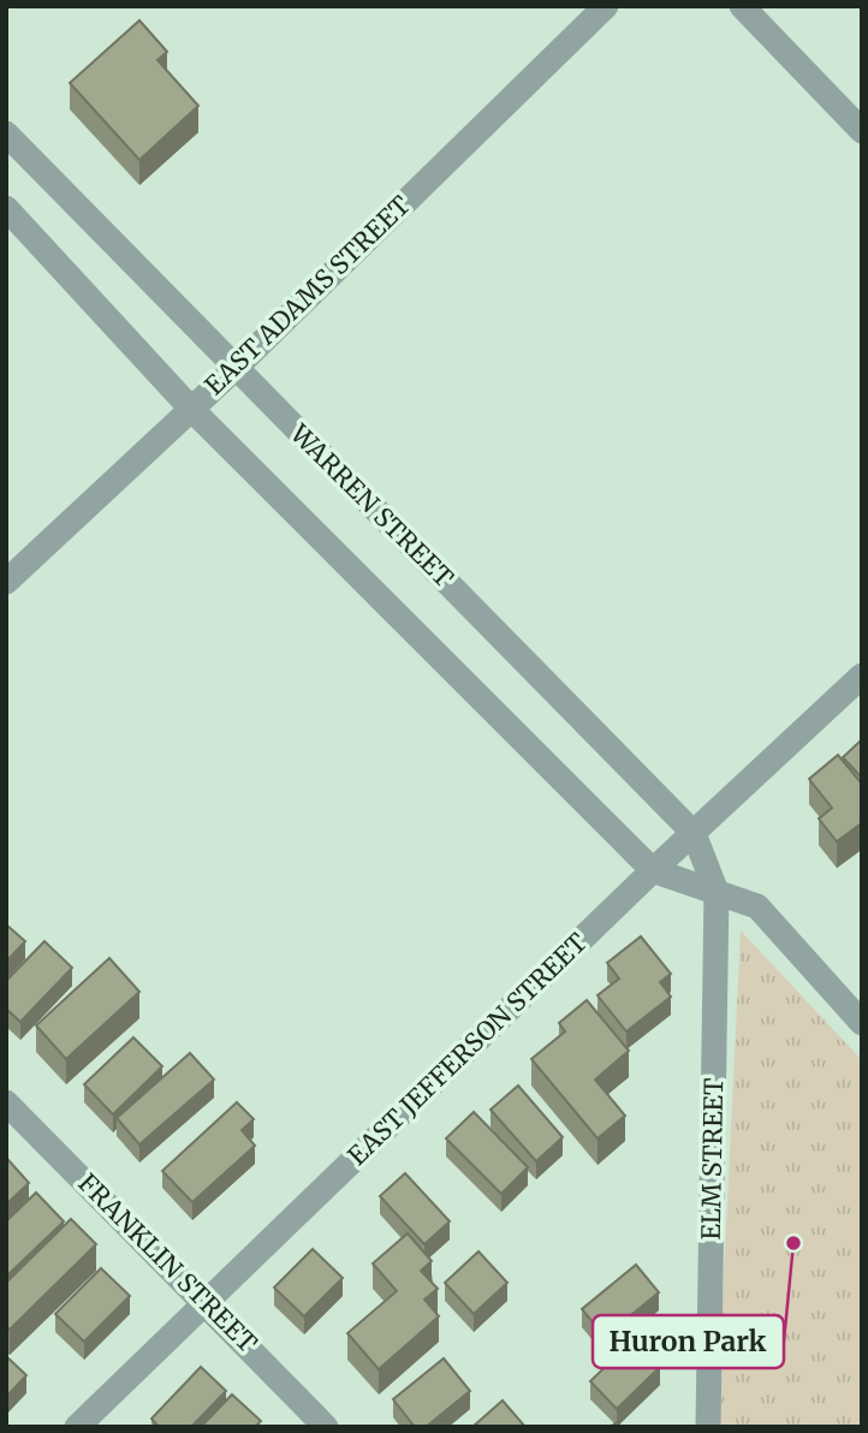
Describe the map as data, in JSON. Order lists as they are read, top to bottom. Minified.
{"streets":{"street":["EAST ADAMS STREET","WARREN STREET","EAST JEFFERSON STREET","ELM STREET","FRANKLIN STREET"]},"crossings":[["EAST ADAMS STREET","WARREN STREET"],["WARREN STREET","EAST JEFFERSON STREET"],["WARREN STREET","ELM STREET"],["EAST JEFFERSON STREET","FRANKLIN STREET"]],"places":["Huron Park"]}
